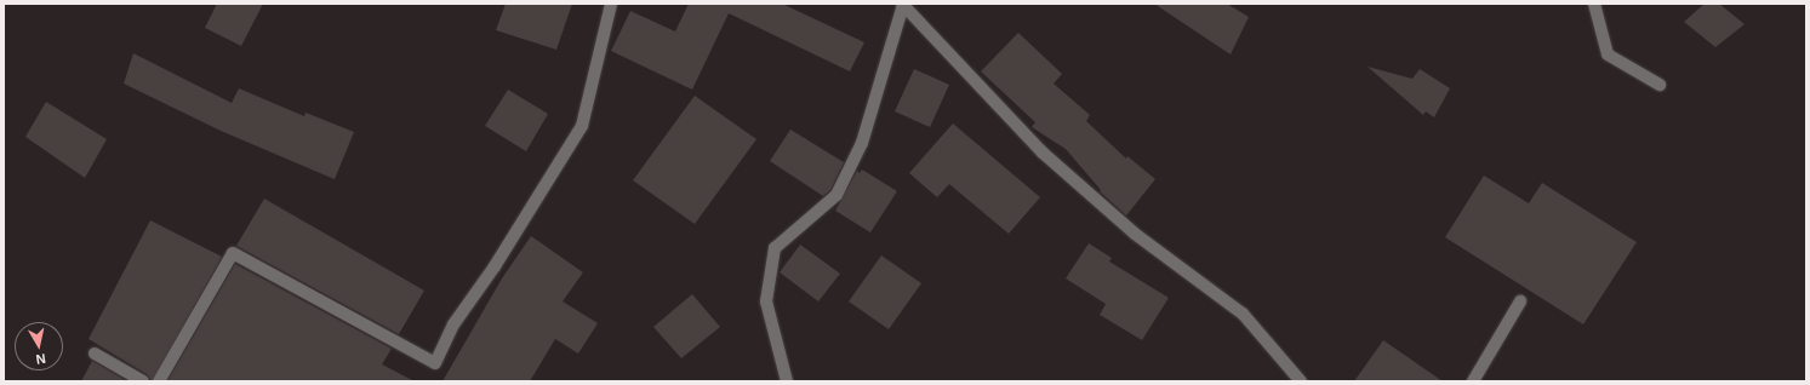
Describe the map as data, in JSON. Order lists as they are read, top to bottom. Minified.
{"north":"bottom"}
